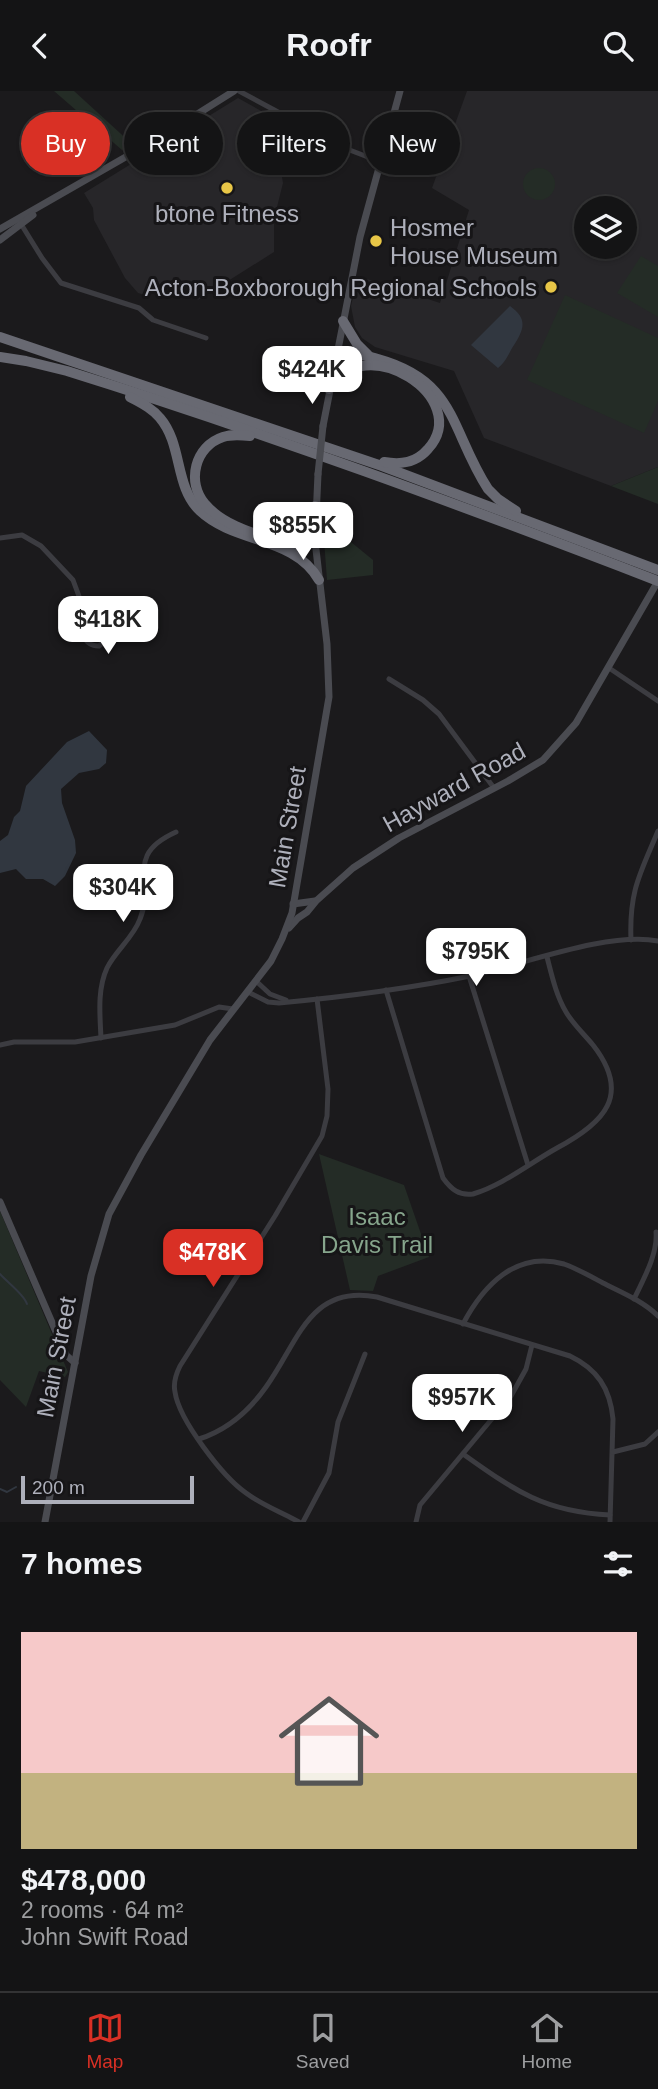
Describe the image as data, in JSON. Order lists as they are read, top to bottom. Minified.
{"streets":{"main road":["Hayward Road","Main Street"]},"crossings":[["Hayward Road","Main Street"]],"parks":["Isaac Davis Trail"],"places":["btone Fitness","Hosmer House Museum","Acton-Boxborough Regional Schools"],"scale_bar":"200 m","page":{"header":"Roofr","chip":["Buy","Rent","Filters","New"],"price":["$424K","$855K","$418K","$304K","$795K","$478K","$957K"],"scale":"200 m","heading":"7 homes","list":[{"name":"$478,000","note":"2 rooms · 64 m² · John Swift Road"}],"tabs":["Map","Saved","Home"]}}
